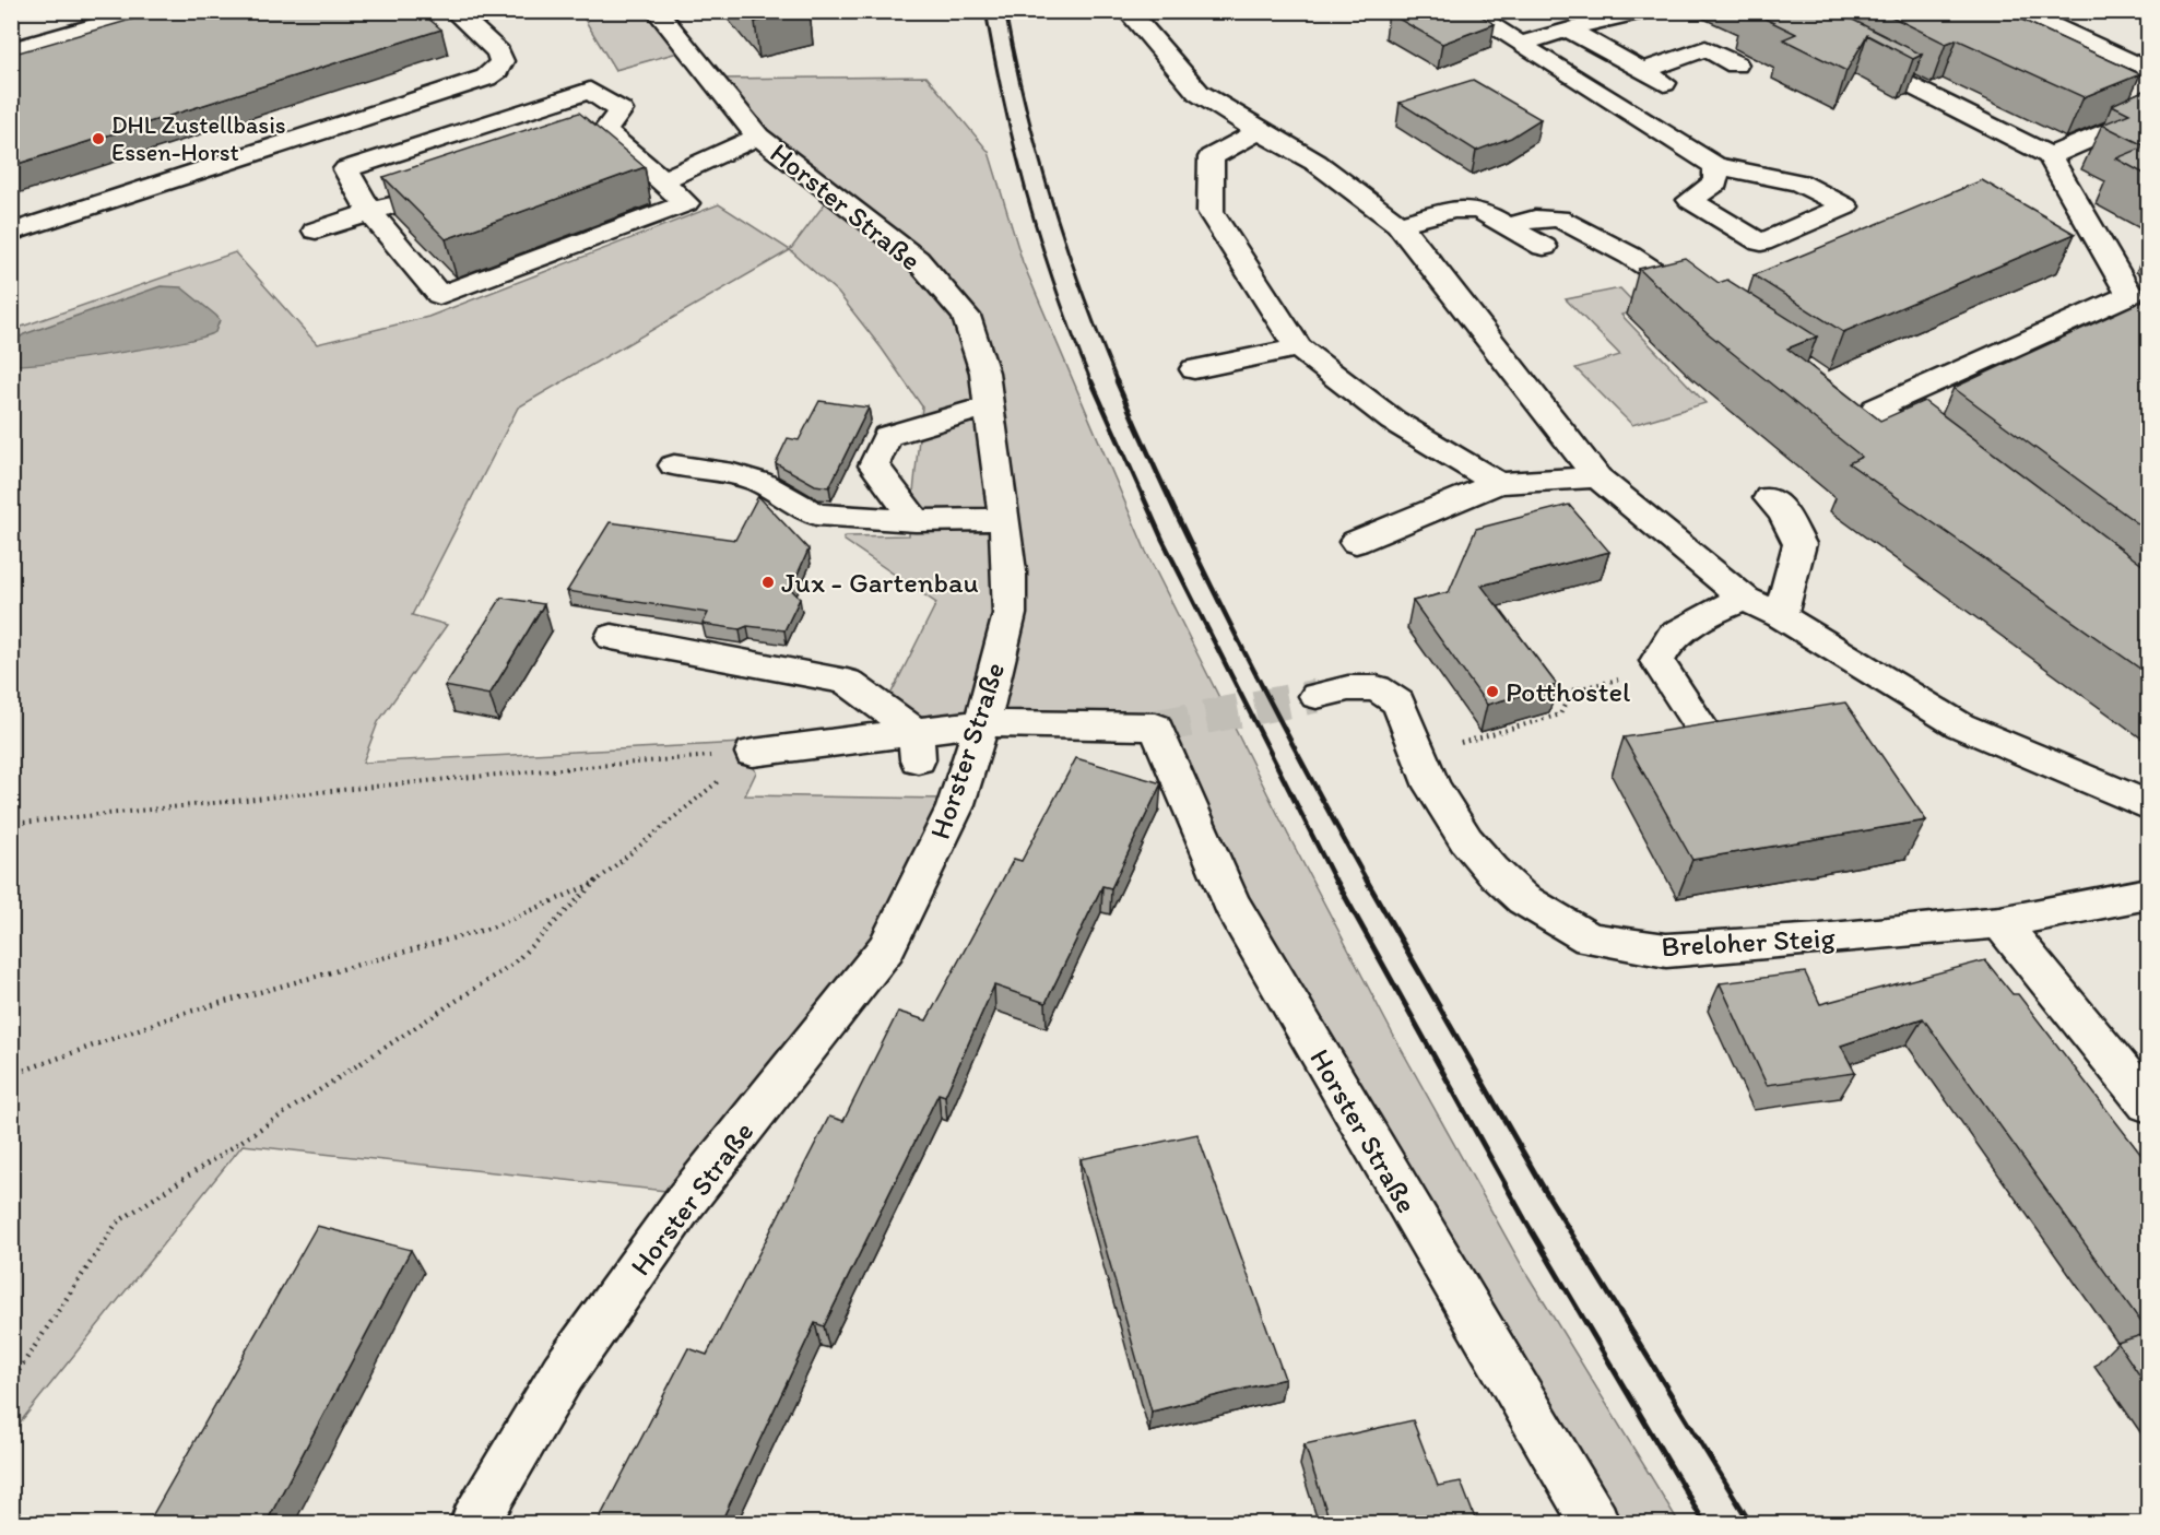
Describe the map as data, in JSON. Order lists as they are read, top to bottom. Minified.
{"streets":{"street":["Horster Straße","Breloher Steig"]},"places":["DHL Zustellbasis Essen-Horst","Jux - Gartenbau","Potthostel"]}
